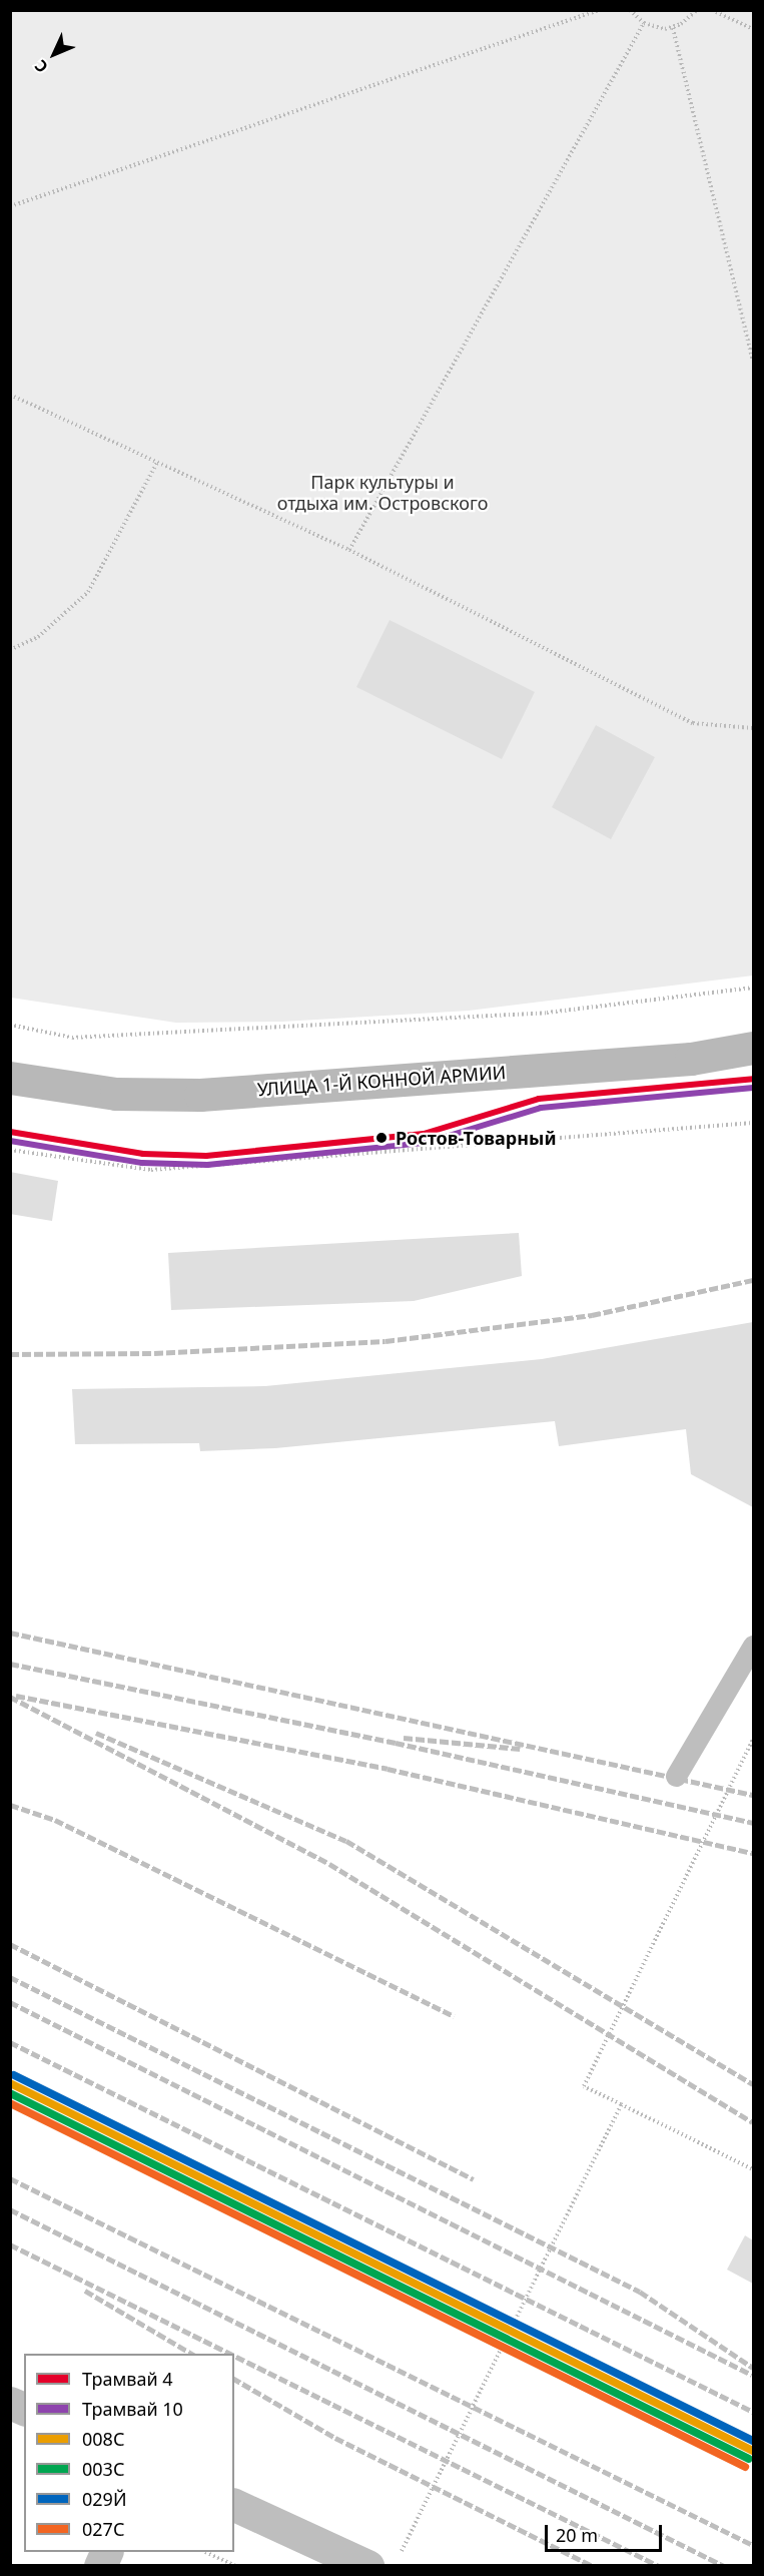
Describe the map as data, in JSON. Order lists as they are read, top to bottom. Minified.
{"streets":{"main road":["УЛИЦА 1-Й КОННОЙ АРМИИ"]},"parks":["Парк культуры и отдыха им. Островского"],"places":["Ростов-Товарный"],"lines":["tram line 4","tram line 10","transit line 029Й","transit line 008С","transit line 003С","transit line 027С"],"legend":["Трамвай 4","Трамвай 10","008С","003С","029Й","027С"],"scale_bar":"20 m","north":"bottom left"}
